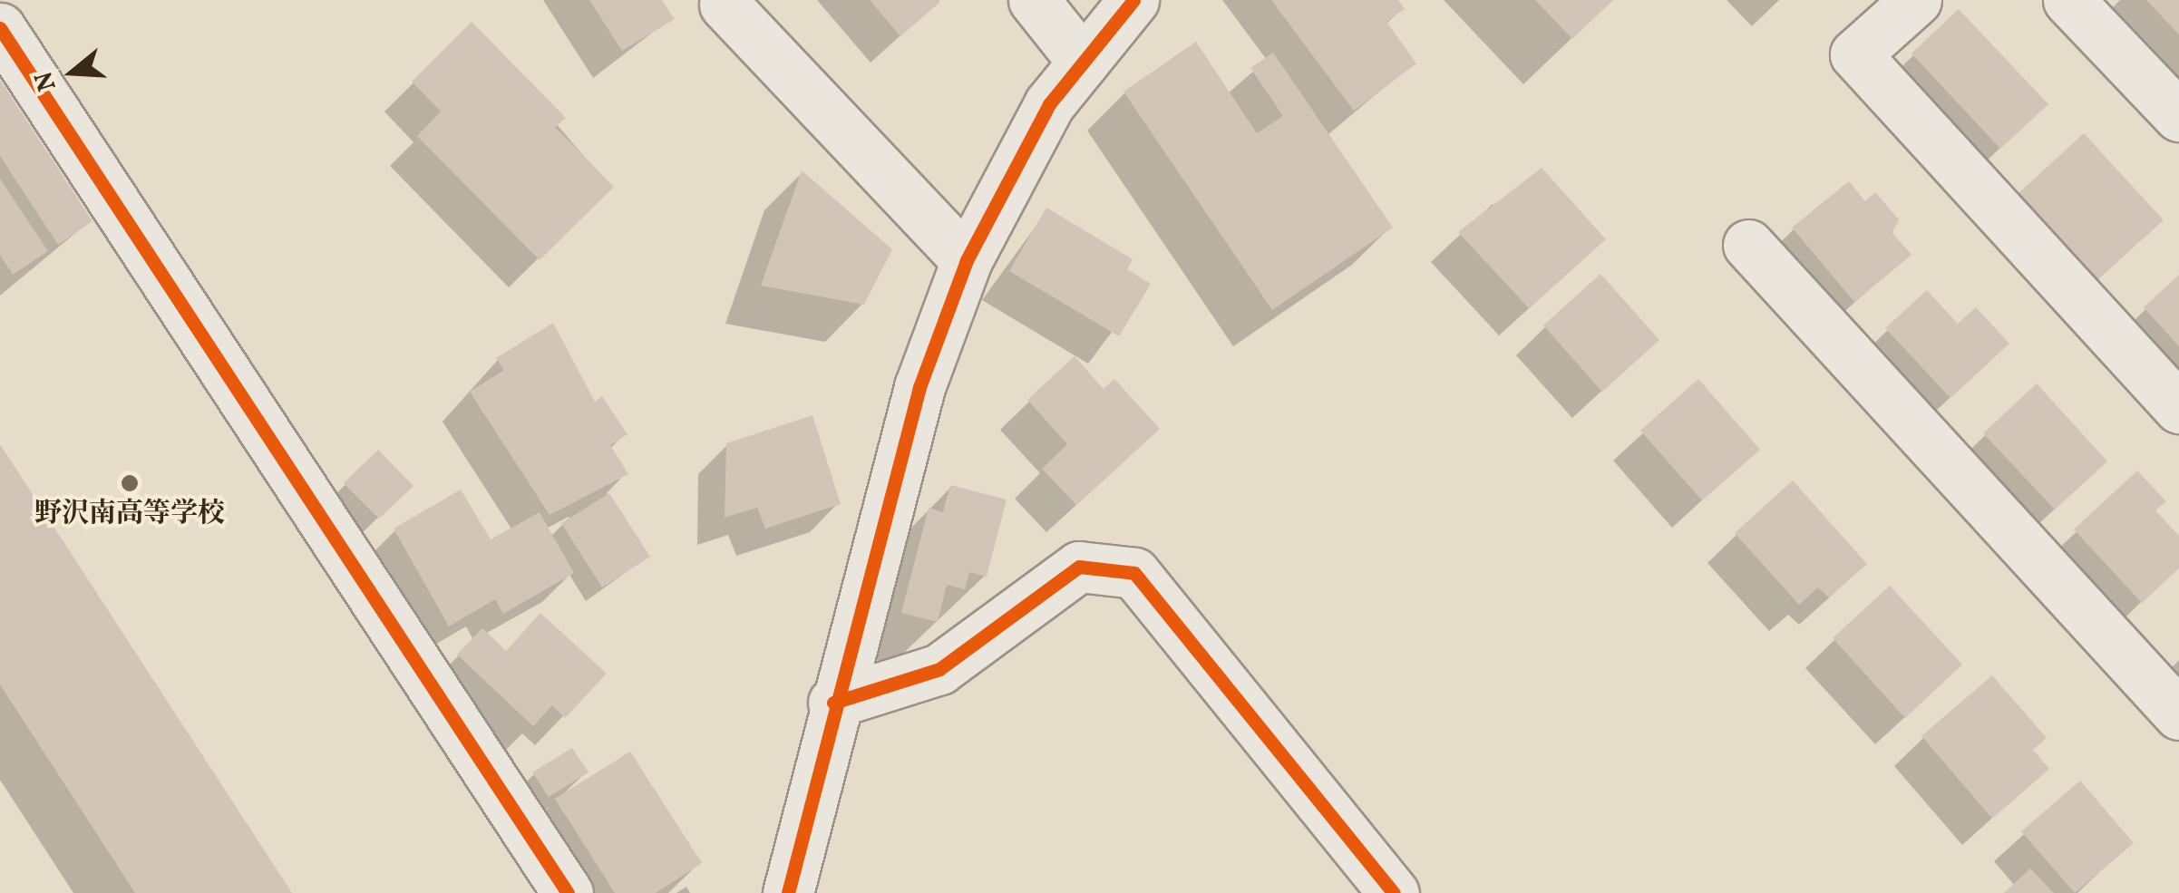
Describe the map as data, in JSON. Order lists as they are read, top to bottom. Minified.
{"places":["野沢南高等学校"],"north":"left"}
